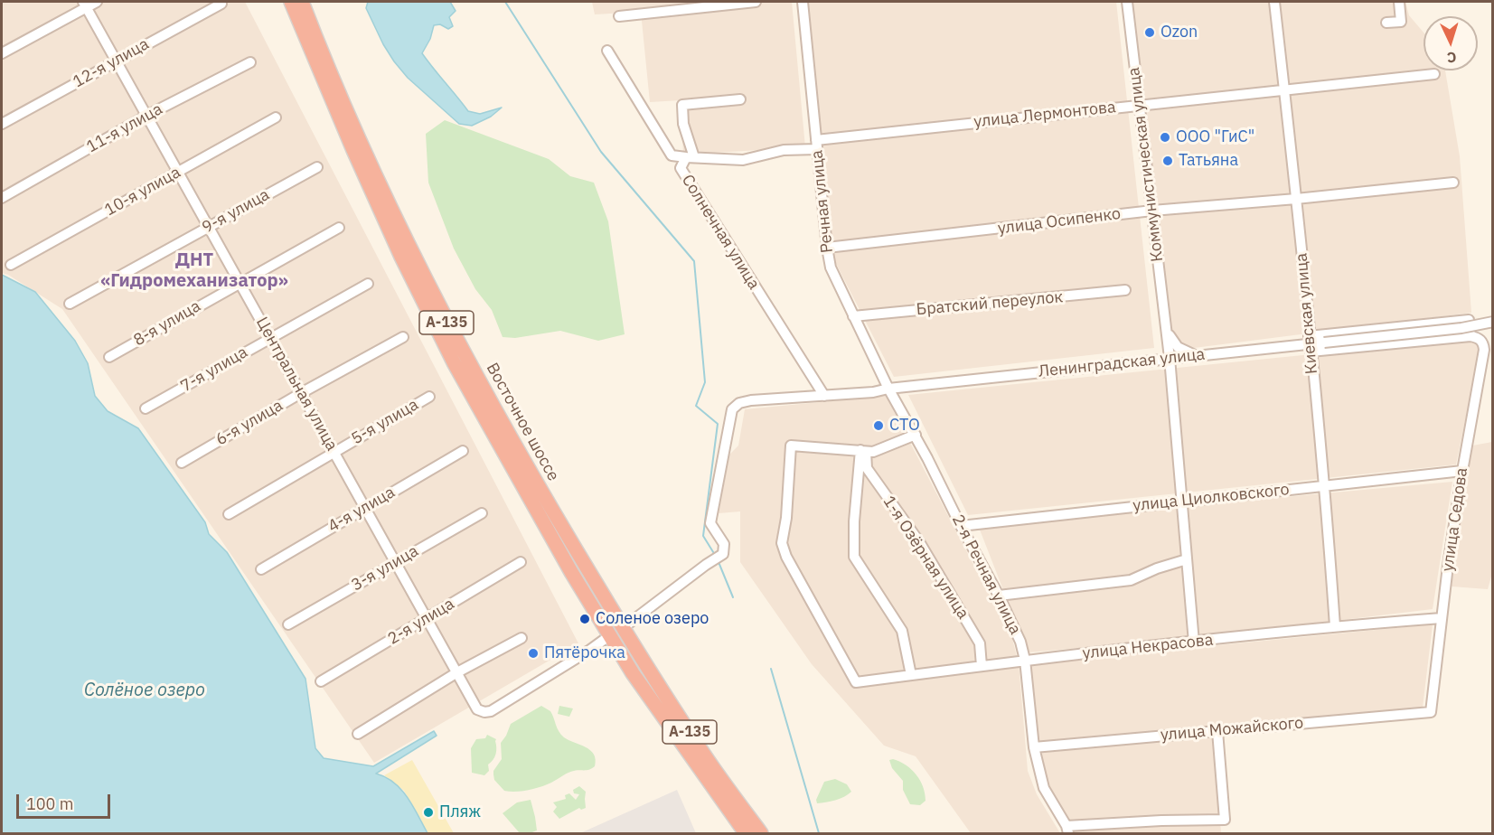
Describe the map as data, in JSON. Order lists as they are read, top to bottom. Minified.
{"streets":{"highway":["А-135","Восточное шоссе"],"street":["12-я улица","улица Лермонтова","11-я улица","Коммунистическая улица","10-я улица","Речная улица","9-я улица","улица Осипенко","Солнечная улица","Братский переулок","Киевская улица","8-я улица","Ленинградская улица","7-я улица","Центральная улица","5-я улица","6-я улица","улица Циолковского","4-я улица","улица Седова","1-я Озёрная улица","3-я улица","2-я Речная улица","2-я улица","улица Некрасова","улица Можайского"]},"crossings":[["12-я улица","Центральная улица"],["улица Лермонтова","Коммунистическая улица"],["улица Лермонтова","Речная улица"],["улица Лермонтова","Солнечная улица"],["улица Лермонтова","Киевская улица"],["11-я улица","Центральная улица"],["Коммунистическая улица","улица Осипенко"],["Коммунистическая улица","Ленинградская улица"],["Коммунистическая улица","улица Циолковского"],["Коммунистическая улица","улица Некрасова"],["10-я улица","Центральная улица"],["Речная улица","улица Осипенко"],["Речная улица","Братский переулок"],["Речная улица","Ленинградская улица"],["Речная улица","2-я Речная улица"],["9-я улица","Центральная улица"],["улица Осипенко","Киевская улица"],["Солнечная улица","Ленинградская улица"],["Киевская улица","Ленинградская улица"],["Киевская улица","улица Циолковского"],["Киевская улица","улица Некрасова"],["8-я улица","Центральная улица"],["Ленинградская улица","Восточное шоссе"],["Ленинградская улица","2-я Речная улица"],["7-я улица","Центральная улица"],["Центральная улица","5-я улица"],["Центральная улица","Восточное шоссе"],["Центральная улица","6-я улица"],["Центральная улица","4-я улица"],["Центральная улица","3-я улица"],["Центральная улица","2-я улица"],["улица Циолковского","улица Седова"],["улица Циолковского","2-я Речная улица"],["улица Седова","улица Некрасова"],["улица Седова","улица Можайского"],["1-я Озёрная улица","улица Некрасова"],["2-я Речная улица","улица Некрасова"],["2-я Речная улица","улица Можайского"]],"districts":["ДНТ «Гидромеханизатор»"],"water":["Солёное озеро"],"places":["Ozon","ООО \"ГиС\"","Татьяна","СТО","Соленое озеро","Пятёрочка","Пляж"],"scale_bar":"100 m","north":"bottom"}
